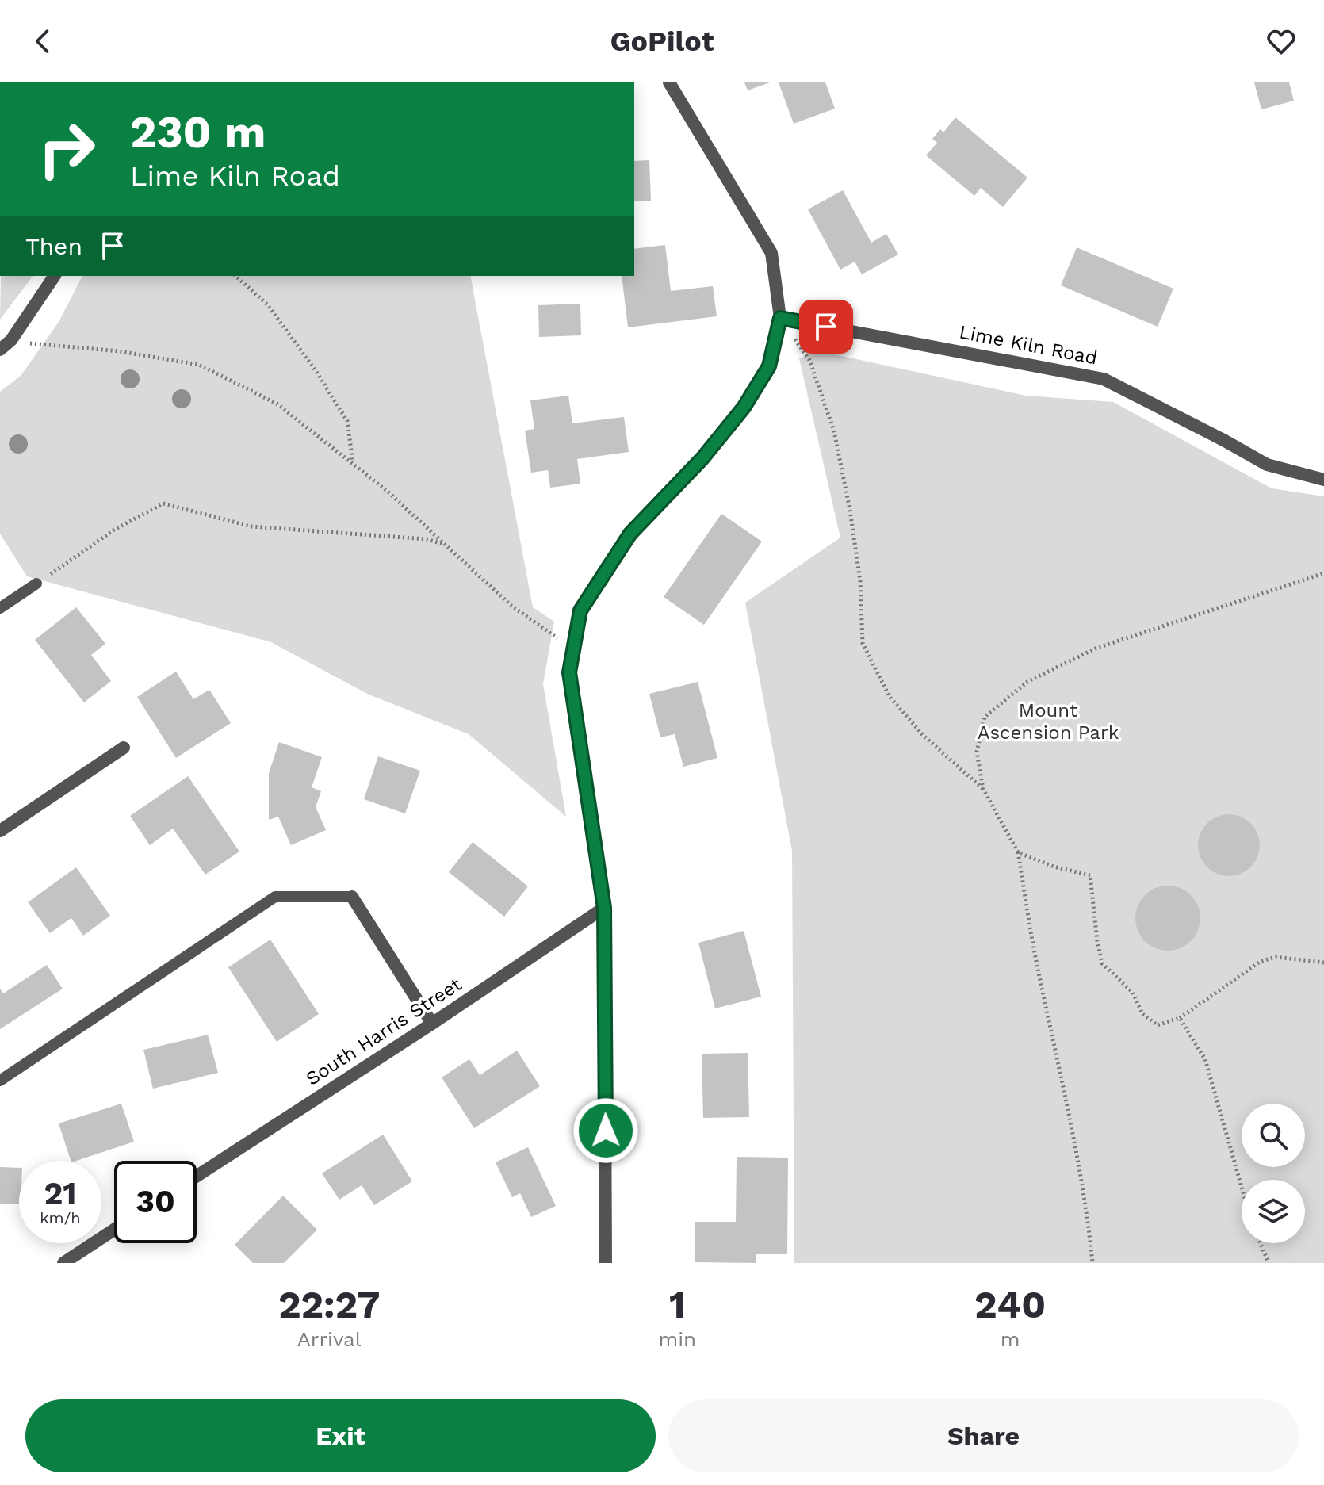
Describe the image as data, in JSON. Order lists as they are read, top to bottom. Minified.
{"streets":{"street":["Lime Kiln Road","South Harris Street"]},"parks":["Mount Ascension Park"],"page":{"header":"GoPilot","turn":["230 m","Lime Kiln Road"],"then":"Then","speed":"21 km/h","limit":"30","eta":["22:27","Arrival","1","min","240","m"],"buttons":["Exit","Share"]}}
